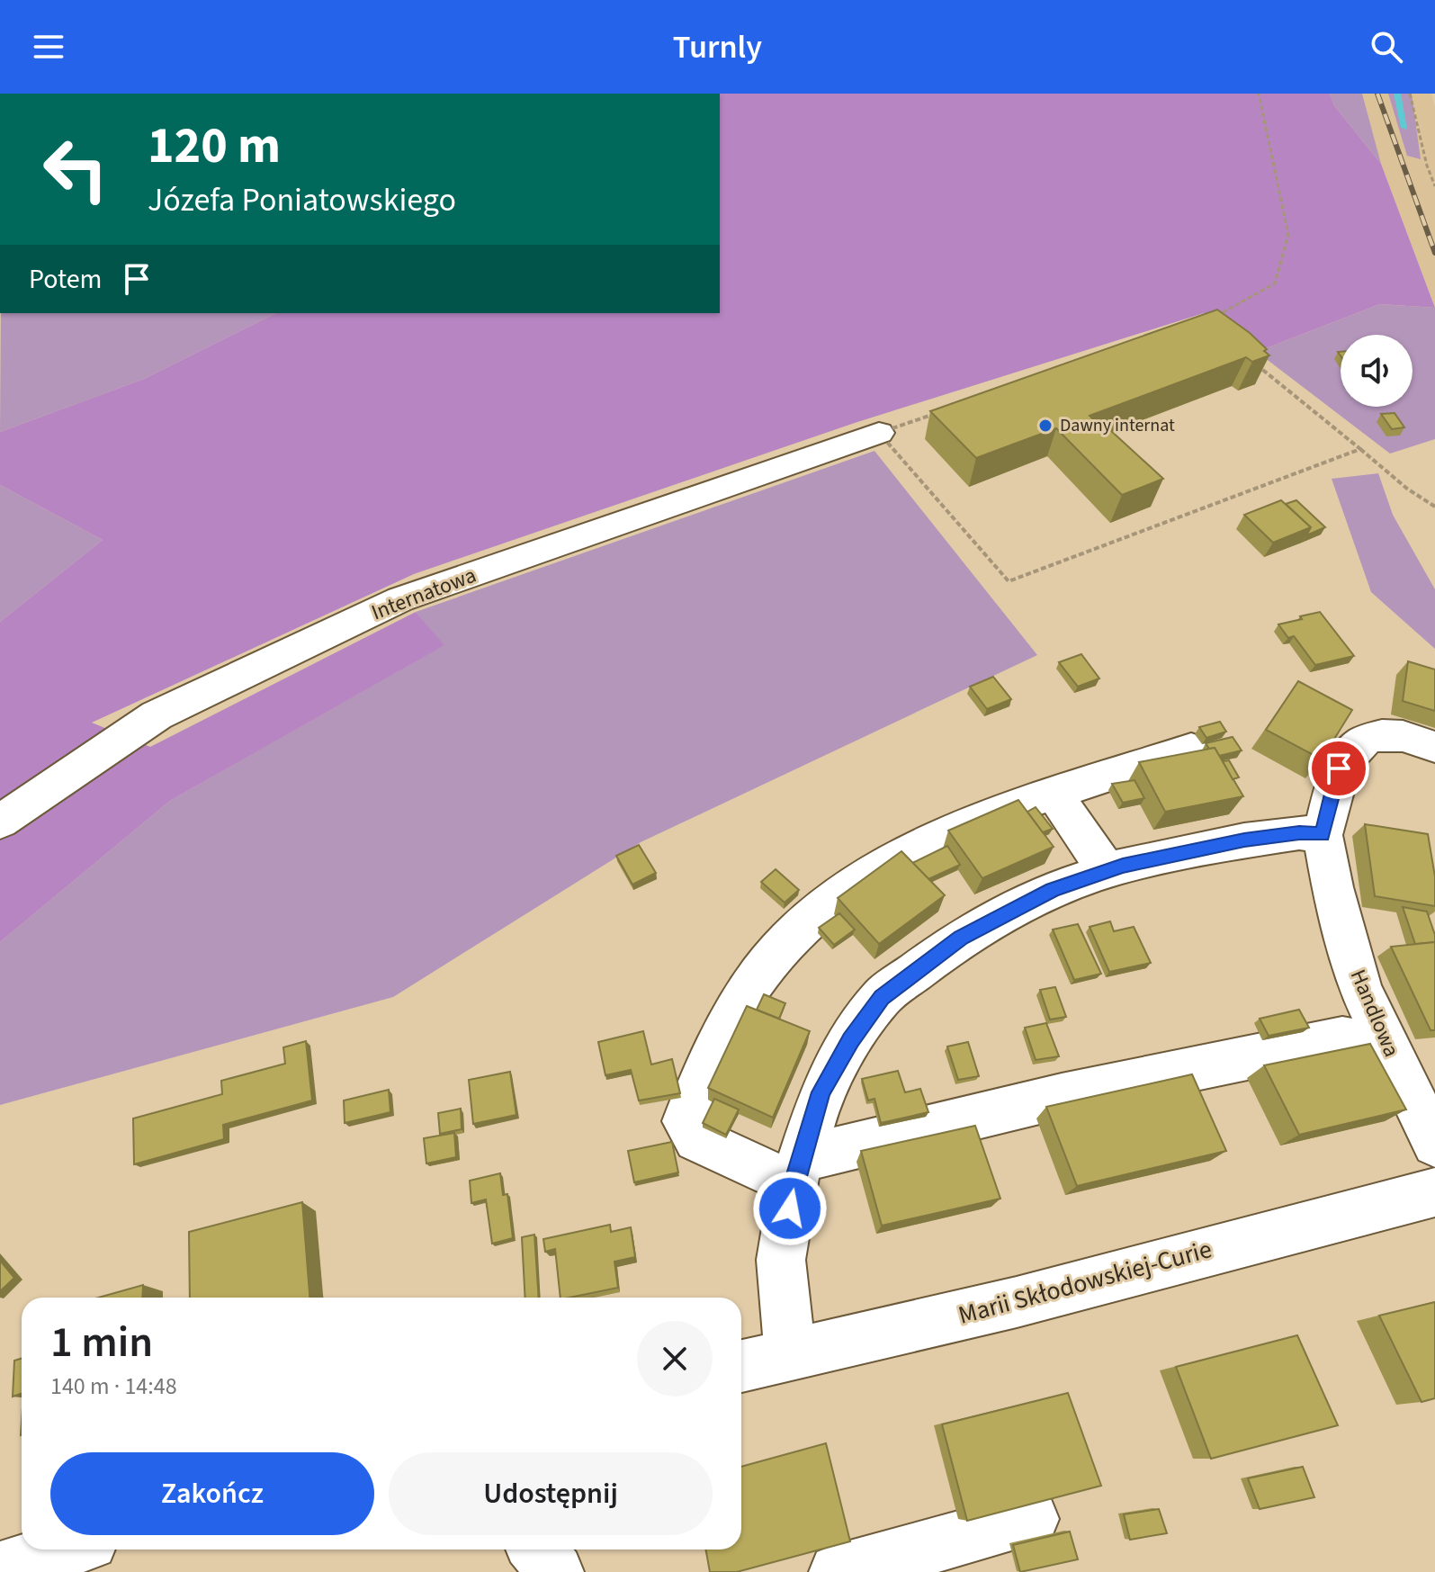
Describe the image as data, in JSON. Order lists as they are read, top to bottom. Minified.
{"streets":{"street":["Internatowa","Handlowa","Marii Skłodowskiej-Curie"]},"places":["Dawny internat"],"page":{"header":"Turnly","turn":["120 m","Józefa Poniatowskiego"],"then":"Potem","heading":["1 min","140 m · 14:48"],"buttons":["Zakończ","Udostępnij"]}}
